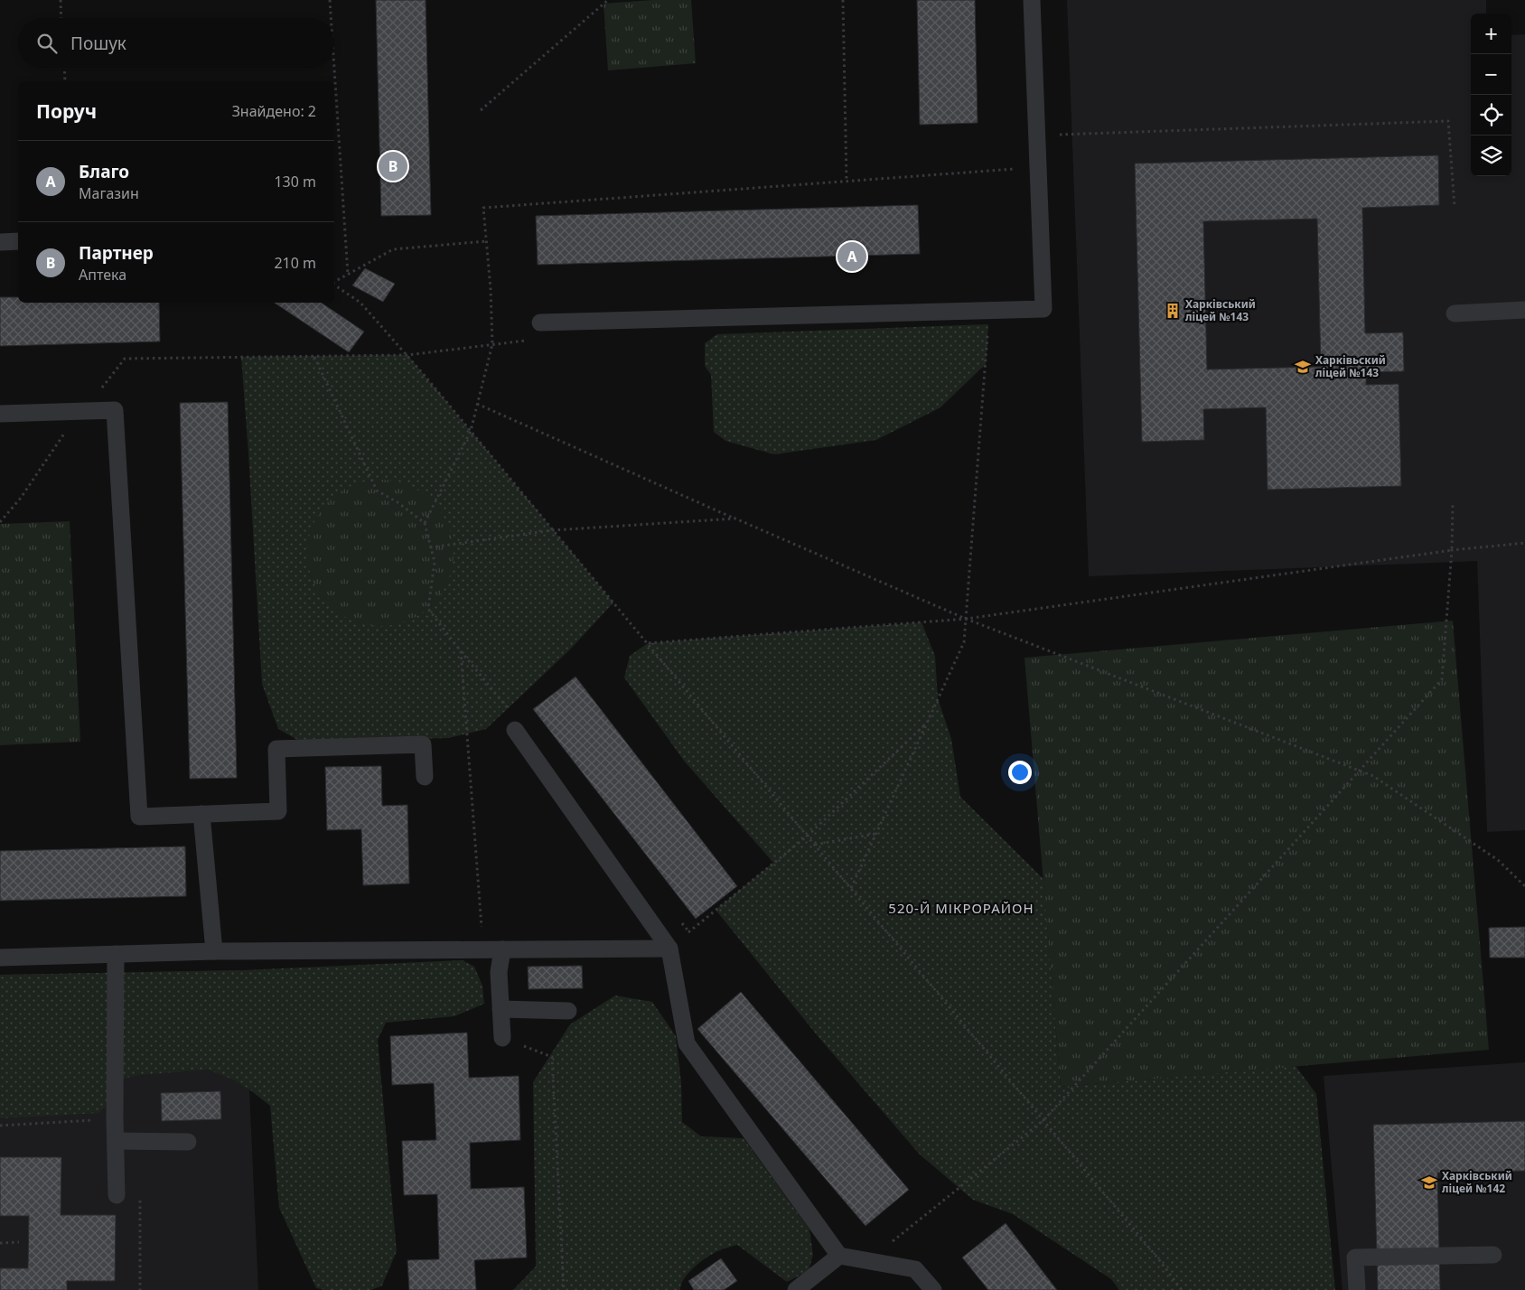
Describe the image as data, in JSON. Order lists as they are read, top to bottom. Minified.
{"districts":["520-Й МІКРОРАЙОН"],"places":{"building":["Харківський ліцей №143"],"school or university":["Харківьский ліцей №143","Харківський ліцей №142"]},"page":{"map_buttons":["+","−"],"search":"Пошук","heading":["Поруч","Знайдено: 2"],"list":[{"mark":"A","name":"Благо","note":"Магазин","value":"130 m"},{"mark":"B","name":"Партнер","note":"Аптека","value":"210 m"}],"pins":["B","A"]}}
